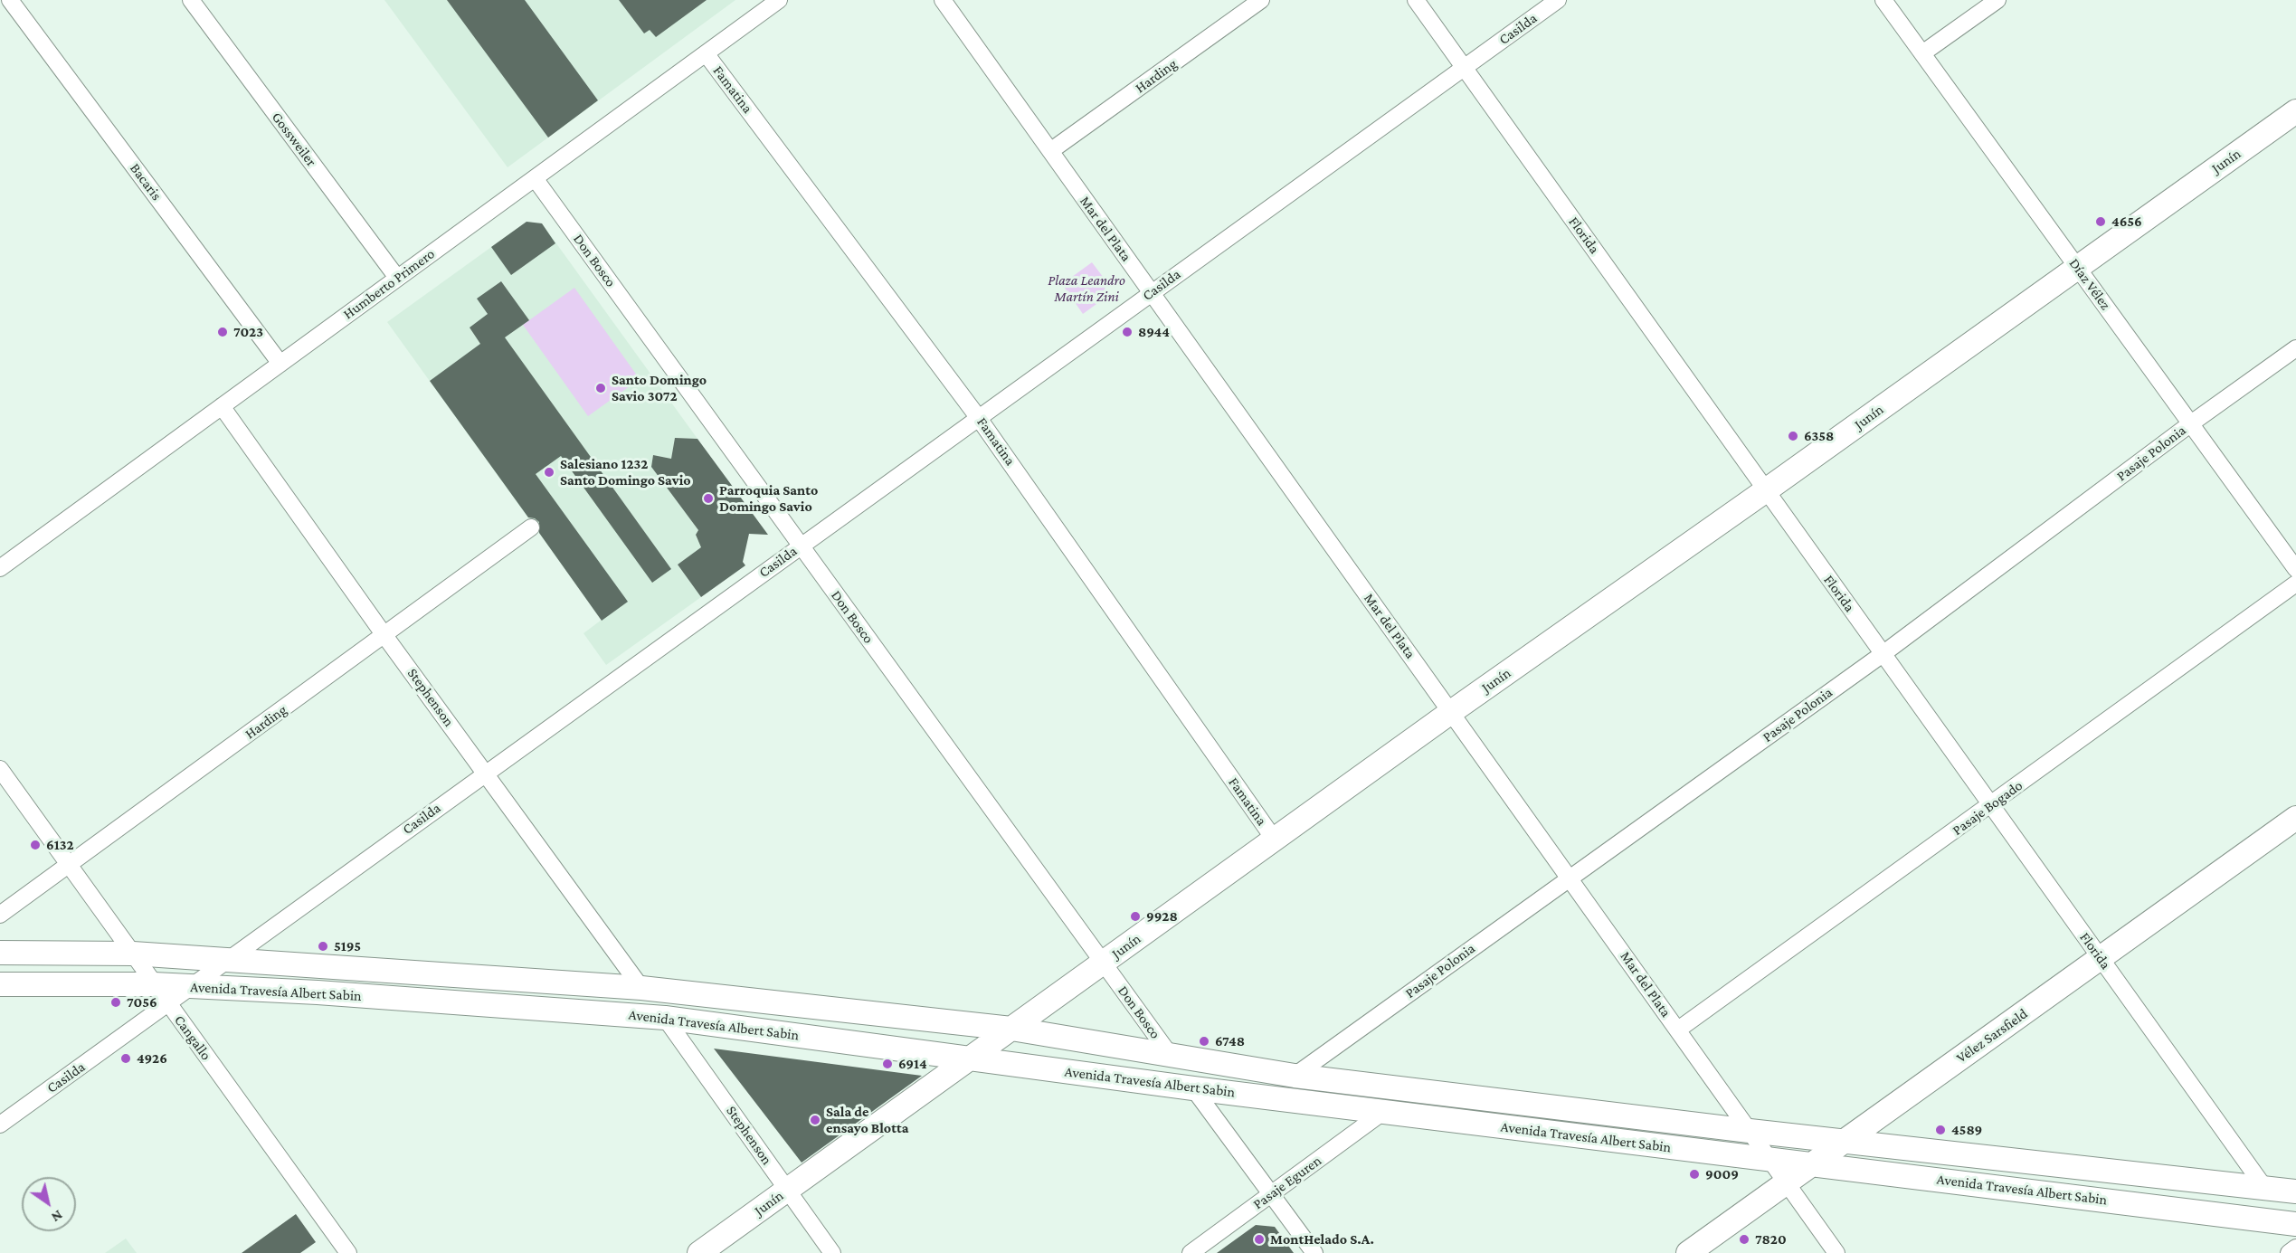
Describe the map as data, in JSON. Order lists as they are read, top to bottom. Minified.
{"streets":{"main road":["Junín","Avenida Travesía Albert Sabin","Vélez Sarsfield"],"street":["Casilda","Harding","Famatina","Gossweiler","Bacaris","Mar del Plata","Florida","Don Bosco","Humberto Primero","Díaz Vélez","Pasaje Polonia","Stephenson","Pasaje Bogado","Cangallo","Pasaje Eguren"]},"crossings":[["Casilda","Famatina"],["Casilda","Mar del Plata"],["Casilda","Florida"],["Casilda","Don Bosco"],["Casilda","Stephenson"],["Casilda","Avenida Travesía Albert Sabin"],["Casilda","Cangallo"],["Harding","Mar del Plata"],["Harding","Stephenson"],["Harding","Cangallo"],["Famatina","Junín"],["Famatina","Humberto Primero"],["Gossweiler","Humberto Primero"],["Junín","Mar del Plata"],["Junín","Florida"],["Junín","Don Bosco"],["Junín","Díaz Vélez"],["Junín","Stephenson"],["Junín","Avenida Travesía Albert Sabin"],["Bacaris","Humberto Primero"],["Mar del Plata","Pasaje Polonia"],["Mar del Plata","Pasaje Bogado"],["Mar del Plata","Avenida Travesía Albert Sabin"],["Mar del Plata","Vélez Sarsfield"],["Florida","Pasaje Polonia"],["Florida","Pasaje Bogado"],["Florida","Avenida Travesía Albert Sabin"],["Florida","Vélez Sarsfield"],["Don Bosco","Humberto Primero"],["Don Bosco","Avenida Travesía Albert Sabin"],["Humberto Primero","Stephenson"],["Díaz Vélez","Pasaje Polonia"],["Pasaje Polonia","Avenida Travesía Albert Sabin"],["Stephenson","Avenida Travesía Albert Sabin"],["Avenida Travesía Albert Sabin","Vélez Sarsfield"],["Avenida Travesía Albert Sabin","Cangallo"],["Avenida Travesía Albert Sabin","Pasaje Eguren"]],"parks":["Plaza Leandro Martín Zini"],"places":["4656","7023","8944","Santo Domingo Savio 3072","6358","Salesiano 1232 Santo Domingo Savio","Parroquia Santo Domingo Savio","6132","9928","5195","7056","6748","4926","6914","Sala de ensayo Blotta","4589","9009","MontHelado S.A.","7820"],"north":"bottom right"}
